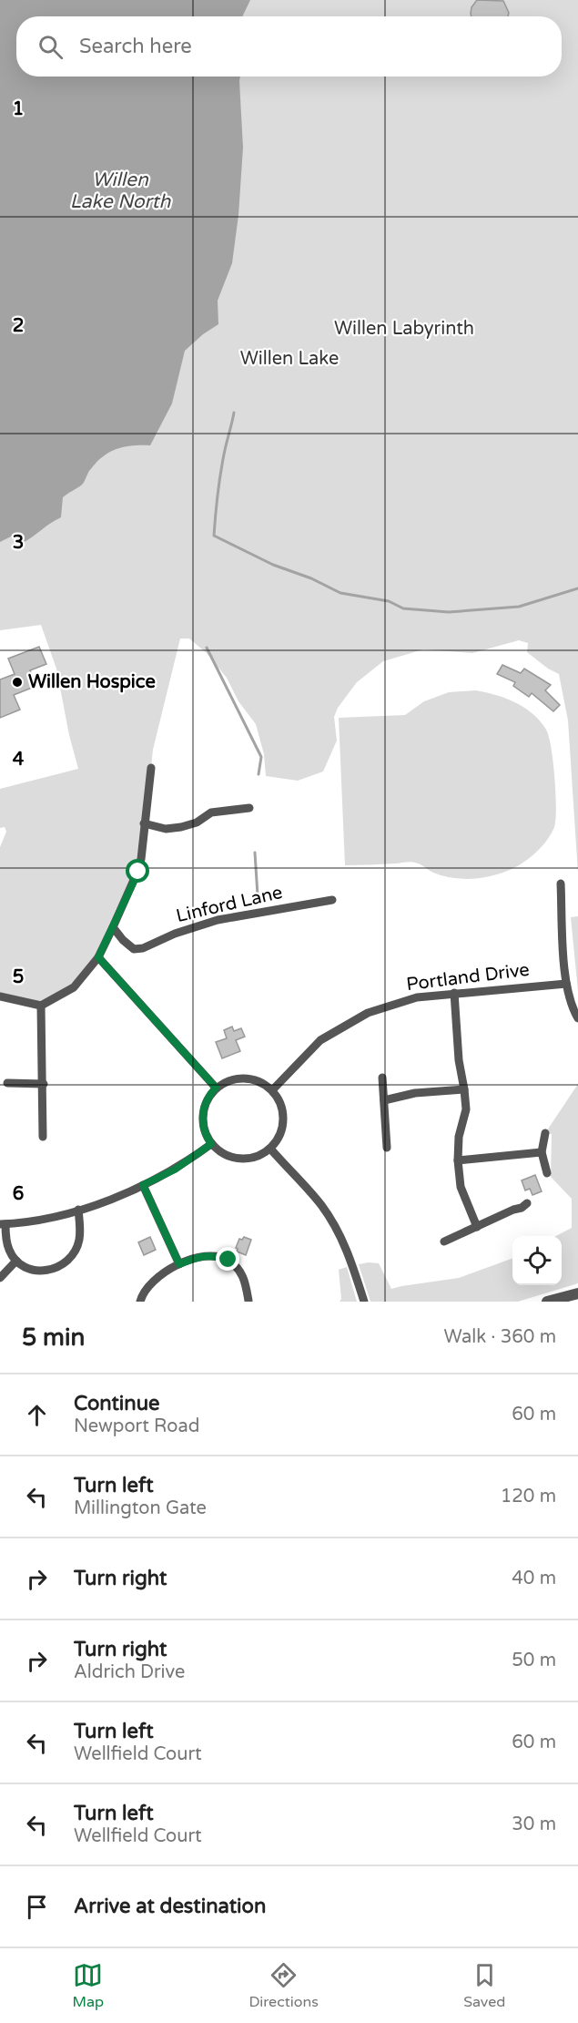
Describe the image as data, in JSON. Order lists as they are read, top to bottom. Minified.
{"streets":{"street":["Linford Lane","Portland Drive"]},"water":["Willen Lake North"],"parks":["Willen Labyrinth","Willen Lake"],"places":["Willen Hospice"],"page":{"search":"Search here","heading":["5 min","Walk · 360 m"],"list":[["Continue","Newport Road","60 m"],["Turn left","Millington Gate","120 m"],["Turn right","40 m"],["Turn right","Aldrich Drive","50 m"],["Turn left","Wellfield Court","60 m"],["Turn left","Wellfield Court","30 m"],"Arrive at destination"],"nav":["Map","Directions","Saved"]},"grid":{"rows":["1","2","3","4","5","6"]}}
